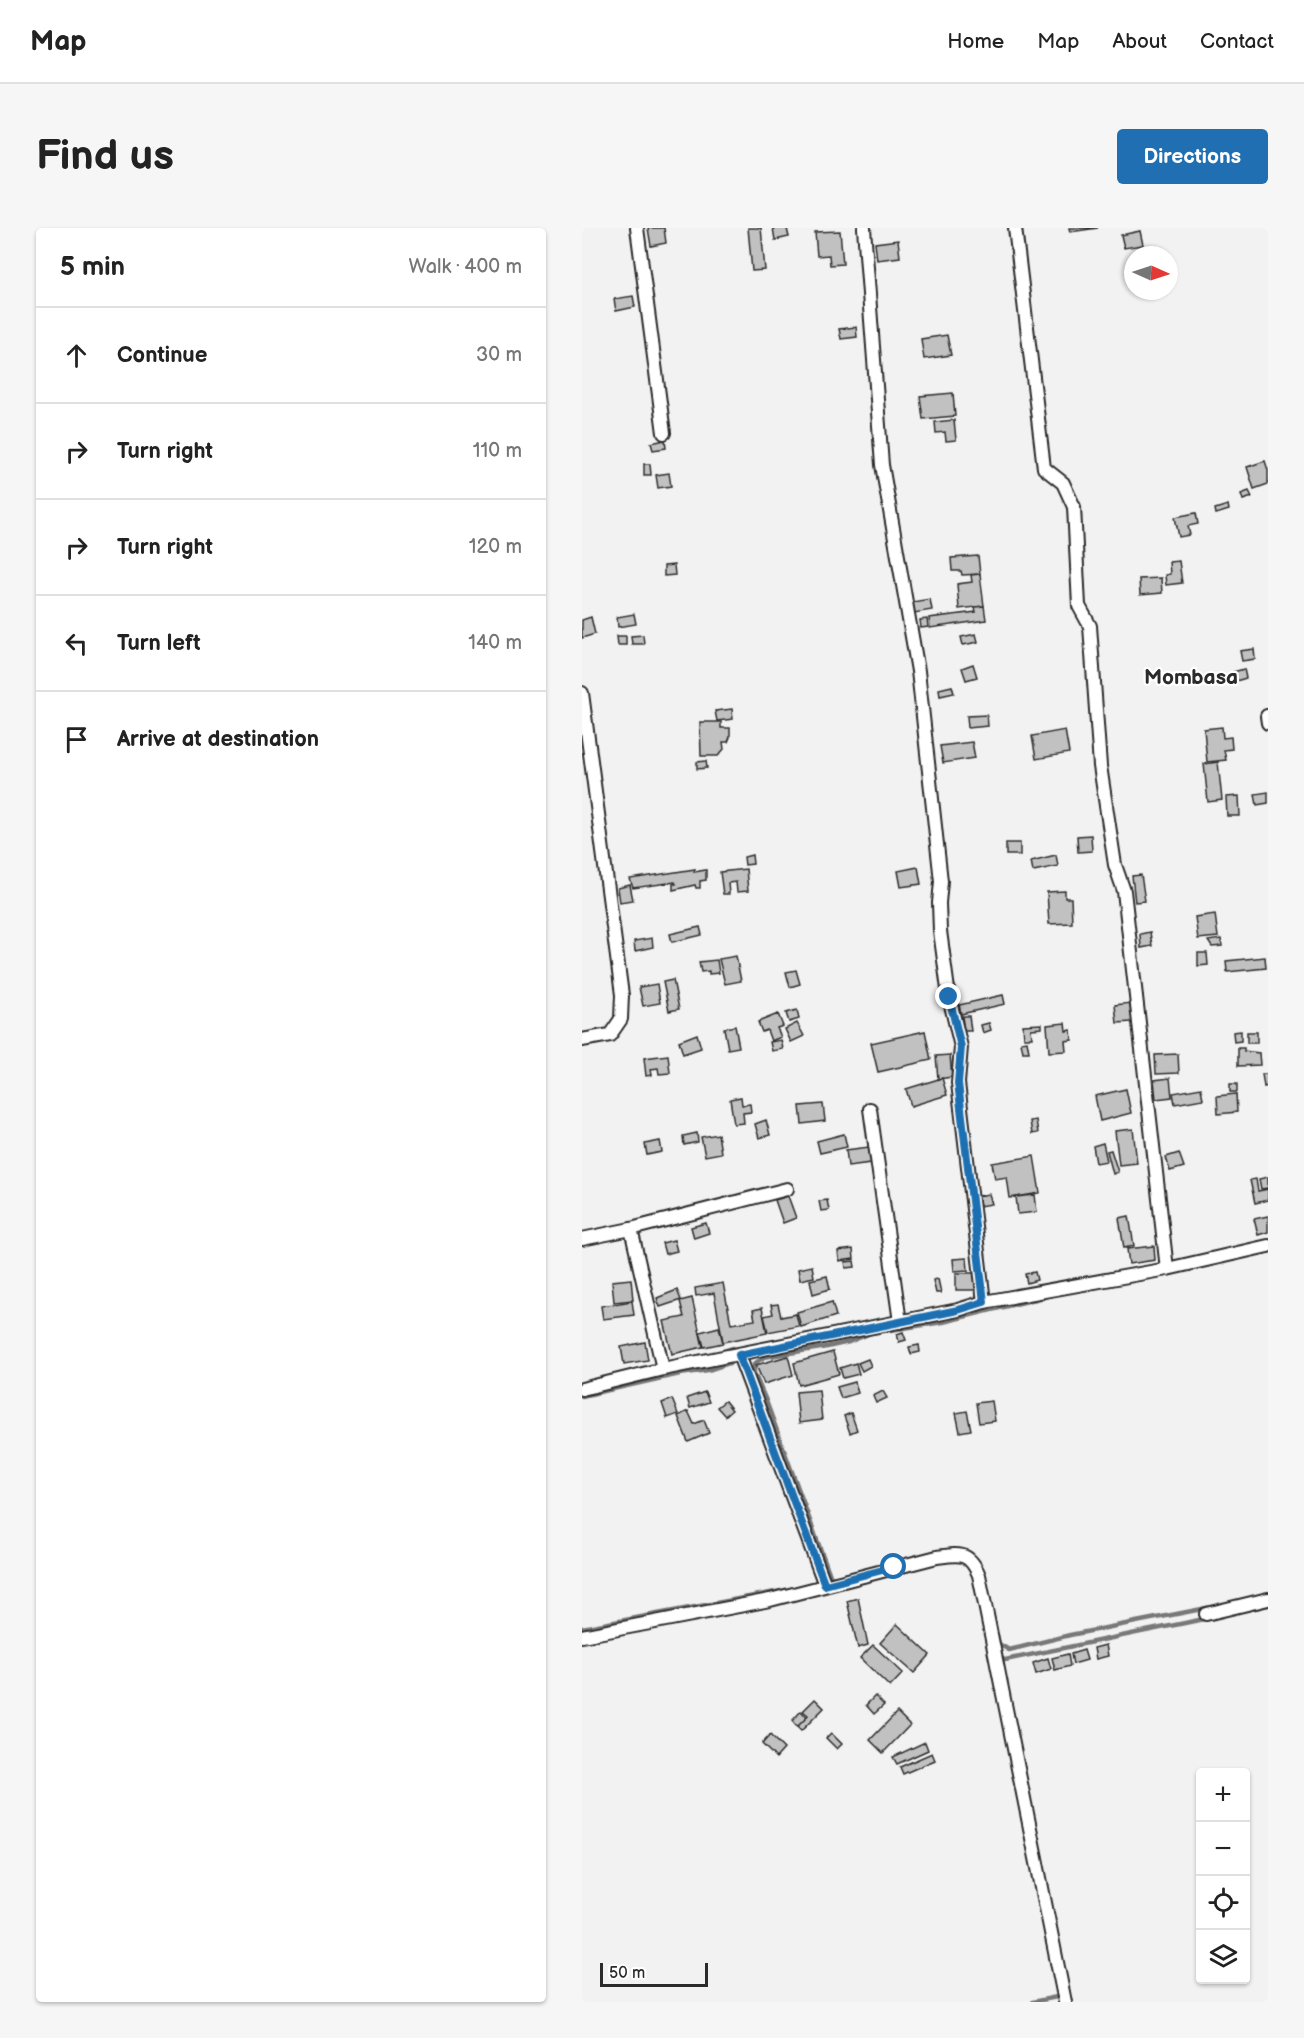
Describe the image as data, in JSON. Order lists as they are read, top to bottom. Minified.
{"districts":["Mombasa"],"scale_bar":"50 m","north":"right","page":{"header":"Map","nav":["Home","Map","About","Contact"],"buttons":"Directions","title":"Find us","heading":["5 min","Walk · 400 m"],"list":[["Continue","30 m"],["Turn right","110 m"],["Turn right","120 m"],["Turn left","140 m"],"Arrive at destination"],"map_buttons":["+","−"],"scale":"50 m"}}
